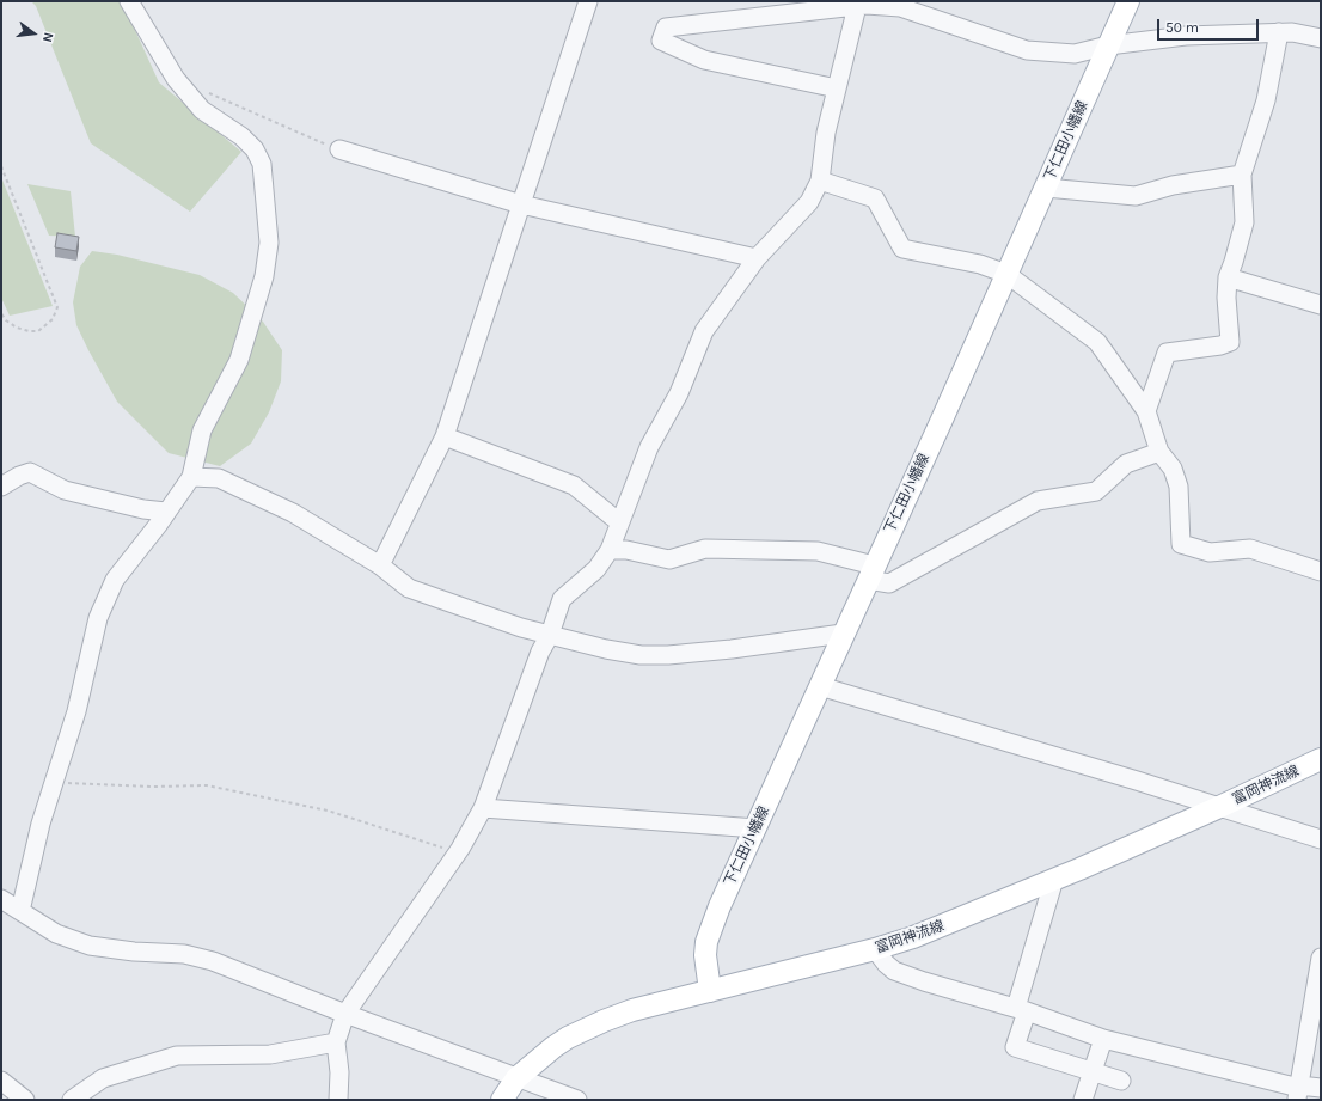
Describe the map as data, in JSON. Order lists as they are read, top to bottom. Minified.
{"streets":{"main road":["下仁田小幡線","富岡神流線"]},"crossings":[["下仁田小幡線","富岡神流線"]],"scale_bar":"50 m","north":"right"}
